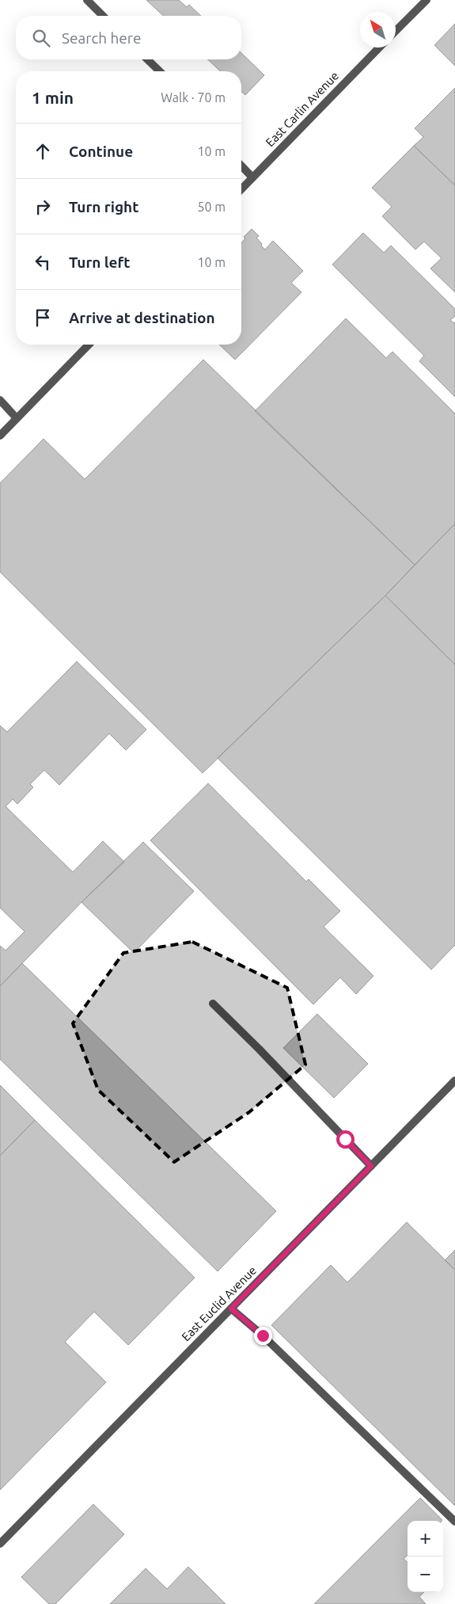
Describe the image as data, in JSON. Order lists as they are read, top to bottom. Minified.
{"streets":{"street":["East Carlin Avenue","East Euclid Avenue"]},"north":"top left","page":{"search":"Search here","heading":["1 min","Walk · 70 m"],"list":[["Continue","10 m"],["Turn right","50 m"],["Turn left","10 m"],"Arrive at destination"],"map_buttons":["+","−"]}}
